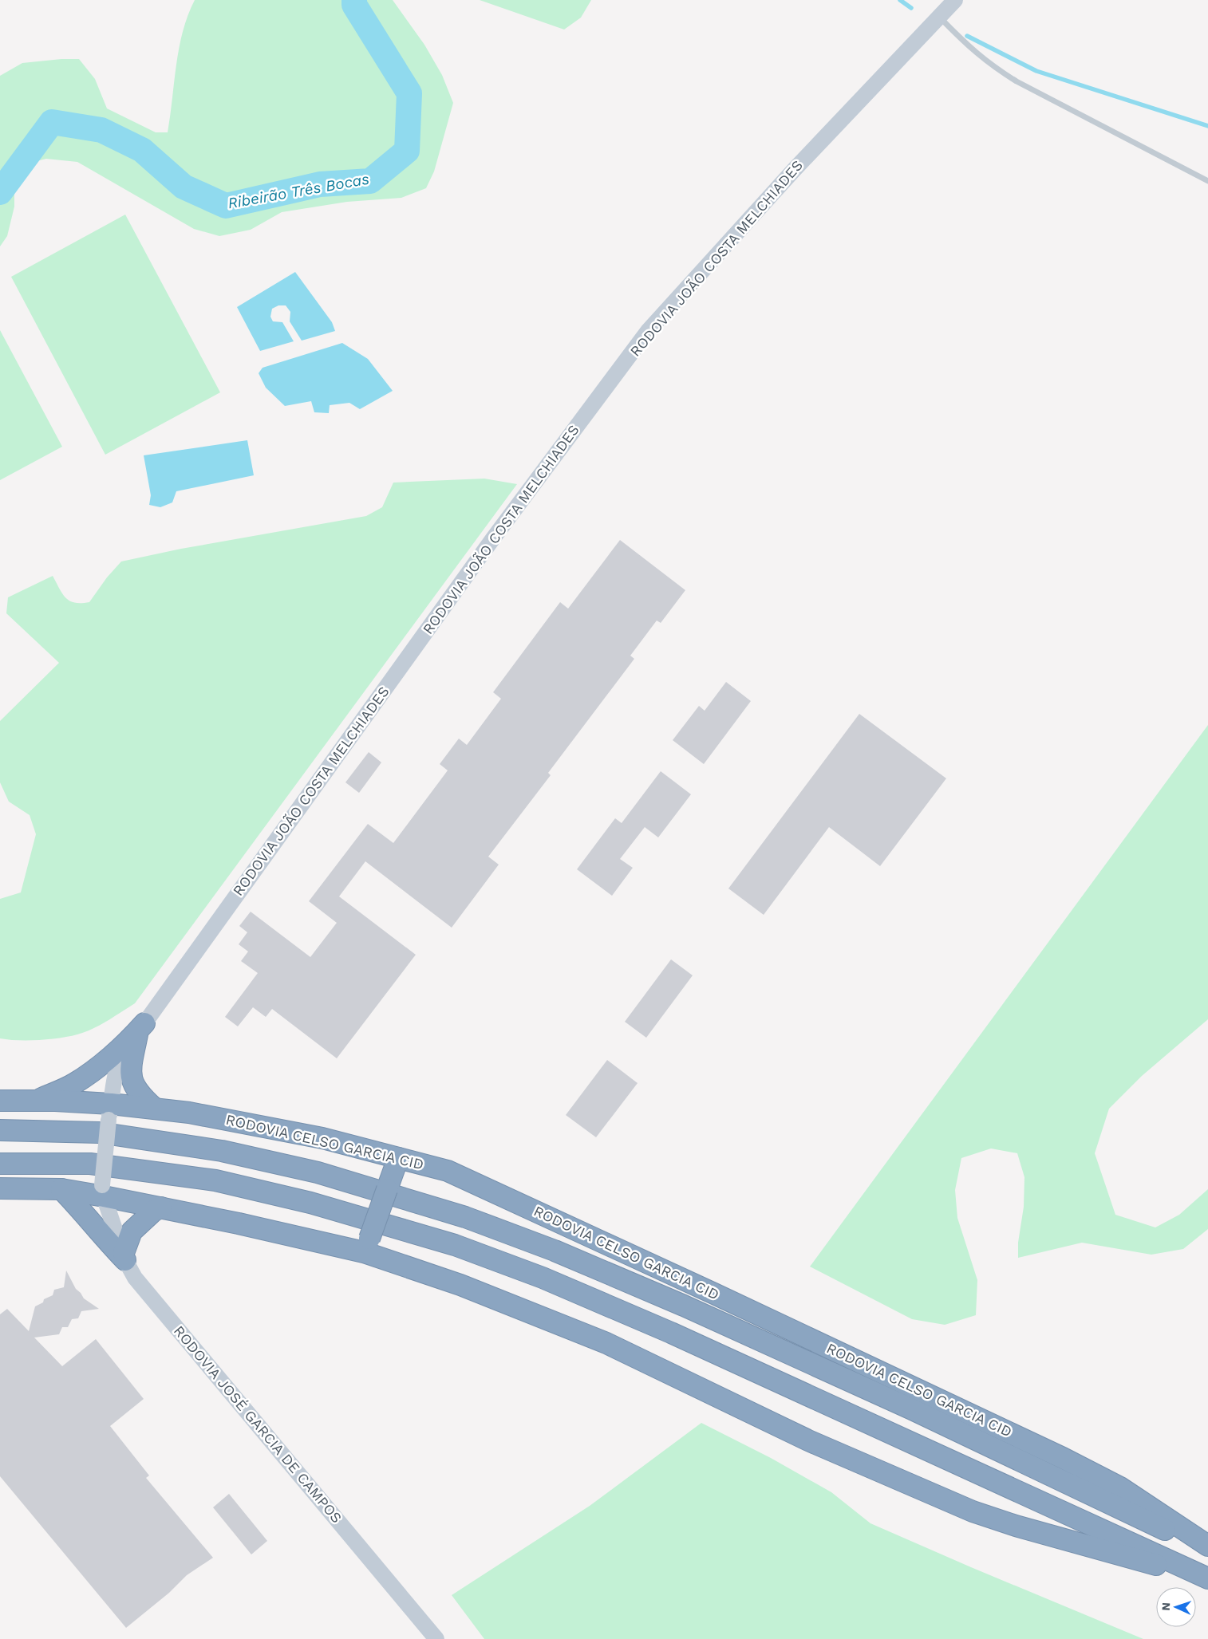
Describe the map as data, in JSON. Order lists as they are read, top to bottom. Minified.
{"streets":{"highway":["RODOVIA CELSO GARCIA CID"],"street":["RODOVIA JOÃO COSTA MELCHIADES","RODOVIA JOSÉ GARCIA DE CAMPOS"]},"crossings":[["RODOVIA JOÃO COSTA MELCHIADES","RODOVIA CELSO GARCIA CID"],["RODOVIA JOÃO COSTA MELCHIADES","RODOVIA JOSÉ GARCIA DE CAMPOS"]],"water":["Ribeirão Três Bocas"],"north":"left"}
